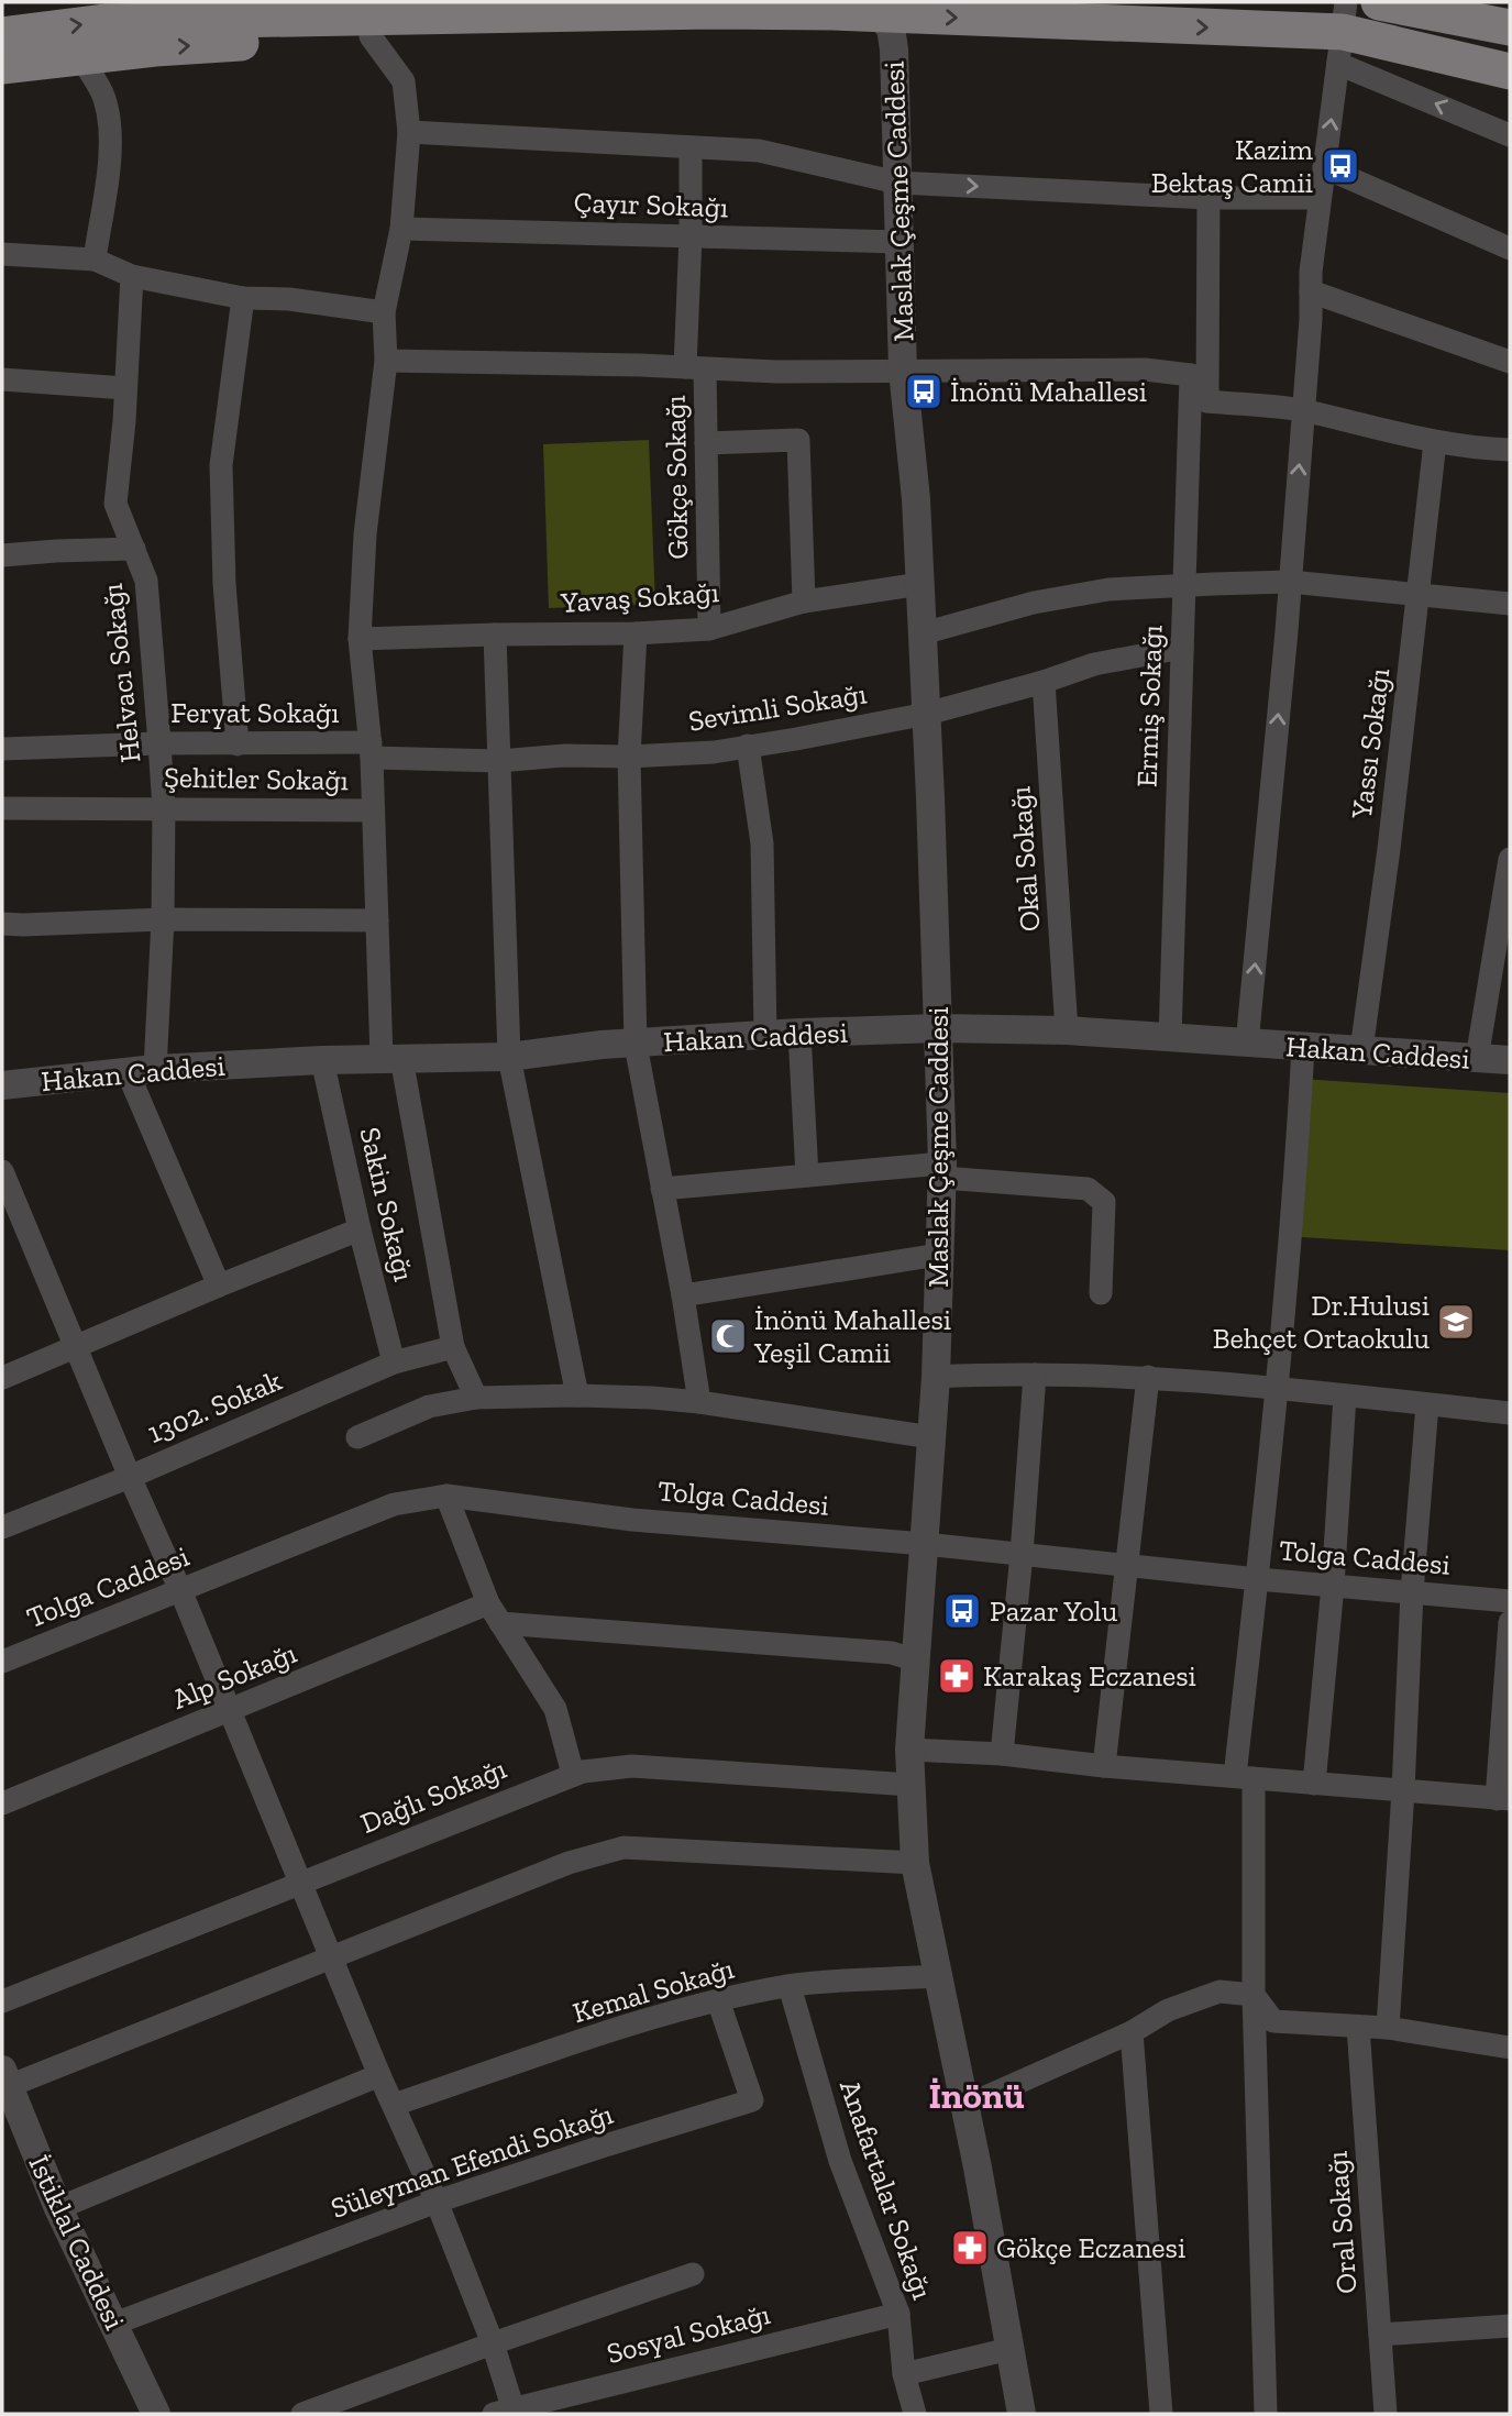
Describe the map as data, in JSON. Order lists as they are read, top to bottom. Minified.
{"streets":{"street":["Maslak Çeşme Caddesi","Çayır Sokağı","Gökçe Sokağı","Yavaş Sokağı","Helvacı Sokağı","Ermiş Sokağı","Sevimli Sokağı","Feryat Sokağı","Yassı Sokağı","Şehitler Sokağı","Okal Sokağı","Hakan Caddesi","Sakin Sokağı","1302. Sokak","Tolga Caddesi","Alp Sokağı","Dağlı Sokağı","Kemal Sokağı","Süleyman Efendi Sokağı","Anafartalar Sokağı","Oral Sokağı","İstiklal Caddesi","Sosyal Sokağı"]},"crossings":[["Maslak Çeşme Caddesi","Çayır Sokağı"],["Maslak Çeşme Caddesi","Yavaş Sokağı"],["Maslak Çeşme Caddesi","Sevimli Sokağı"],["Maslak Çeşme Caddesi","Hakan Caddesi"],["Maslak Çeşme Caddesi","Tolga Caddesi"],["Maslak Çeşme Caddesi","Alp Sokağı"],["Maslak Çeşme Caddesi","Dağlı Sokağı"],["Maslak Çeşme Caddesi","Kemal Sokağı"],["Çayır Sokağı","Gökçe Sokağı"],["Gökçe Sokağı","Yavaş Sokağı"],["Helvacı Sokağı","Feryat Sokağı"],["Helvacı Sokağı","Şehitler Sokağı"],["Helvacı Sokağı","Hakan Caddesi"],["Ermiş Sokağı","Sevimli Sokağı"],["Ermiş Sokağı","Hakan Caddesi"],["Sevimli Sokağı","Feryat Sokağı"],["Sevimli Sokağı","Okal Sokağı"],["Yassı Sokağı","Hakan Caddesi"],["Okal Sokağı","Hakan Caddesi"],["Hakan Caddesi","Sakin Sokağı"],["Sakin Sokağı","1302. Sokak"],["Kemal Sokağı","Süleyman Efendi Sokağı"],["Kemal Sokağı","Anafartalar Sokağı"],["Süleyman Efendi Sokağı","İstiklal Caddesi"],["Anafartalar Sokağı","Sosyal Sokağı"]],"districts":["İnönü"],"places":{"bus stop":["Kazim Bektaş Camii","İnönü Mahallesi","Pazar Yolu"],"school or university":["Dr.Hulusi Behçet Ortaokulu"],"mosque":["İnönü Mahallesi Yeşil Camii"],"pharmacy":["Karakaş Eczanesi","Gökçe Eczanesi"]}}
